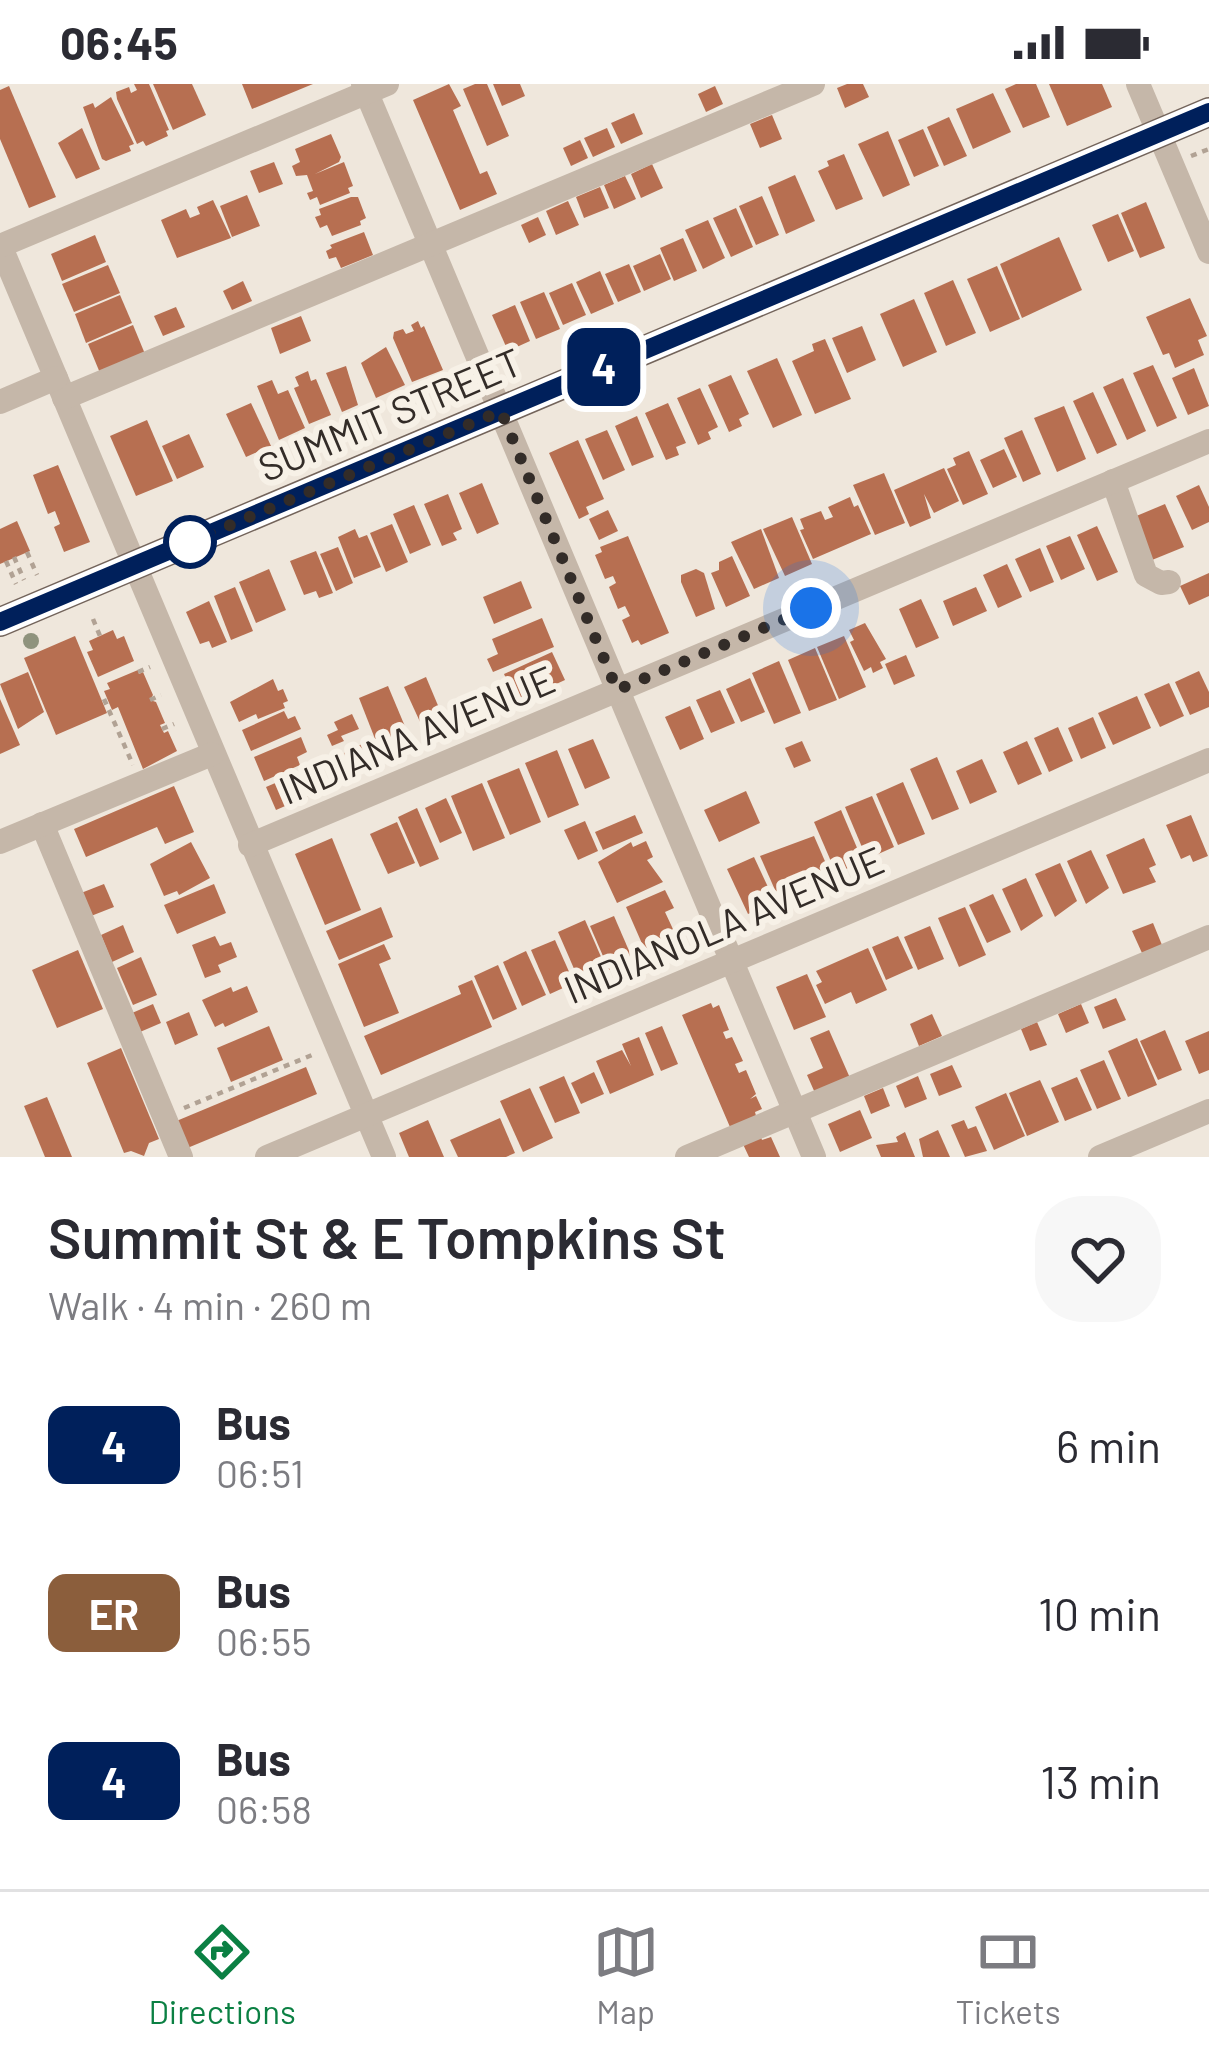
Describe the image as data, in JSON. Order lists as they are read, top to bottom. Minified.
{"streets":{"main road":["SUMMIT STREET"],"street":["INDIANA AVENUE","INDIANOLA AVENUE"]},"lines":["bus line 4"],"page":{"status":"06:45","on_map":"4","heading":["Summit St & E Tompkins St","Walk · 4 min · 260 m"],"list":[{"mark":"4","name":"Bus","note":"06:51","value":"6 min"},{"mark":"ER","name":"Bus","note":"06:55","value":"10 min"},{"mark":"4","name":"Bus","note":"06:58","value":"13 min"}],"tabs":["Directions","Map","Tickets"]}}
